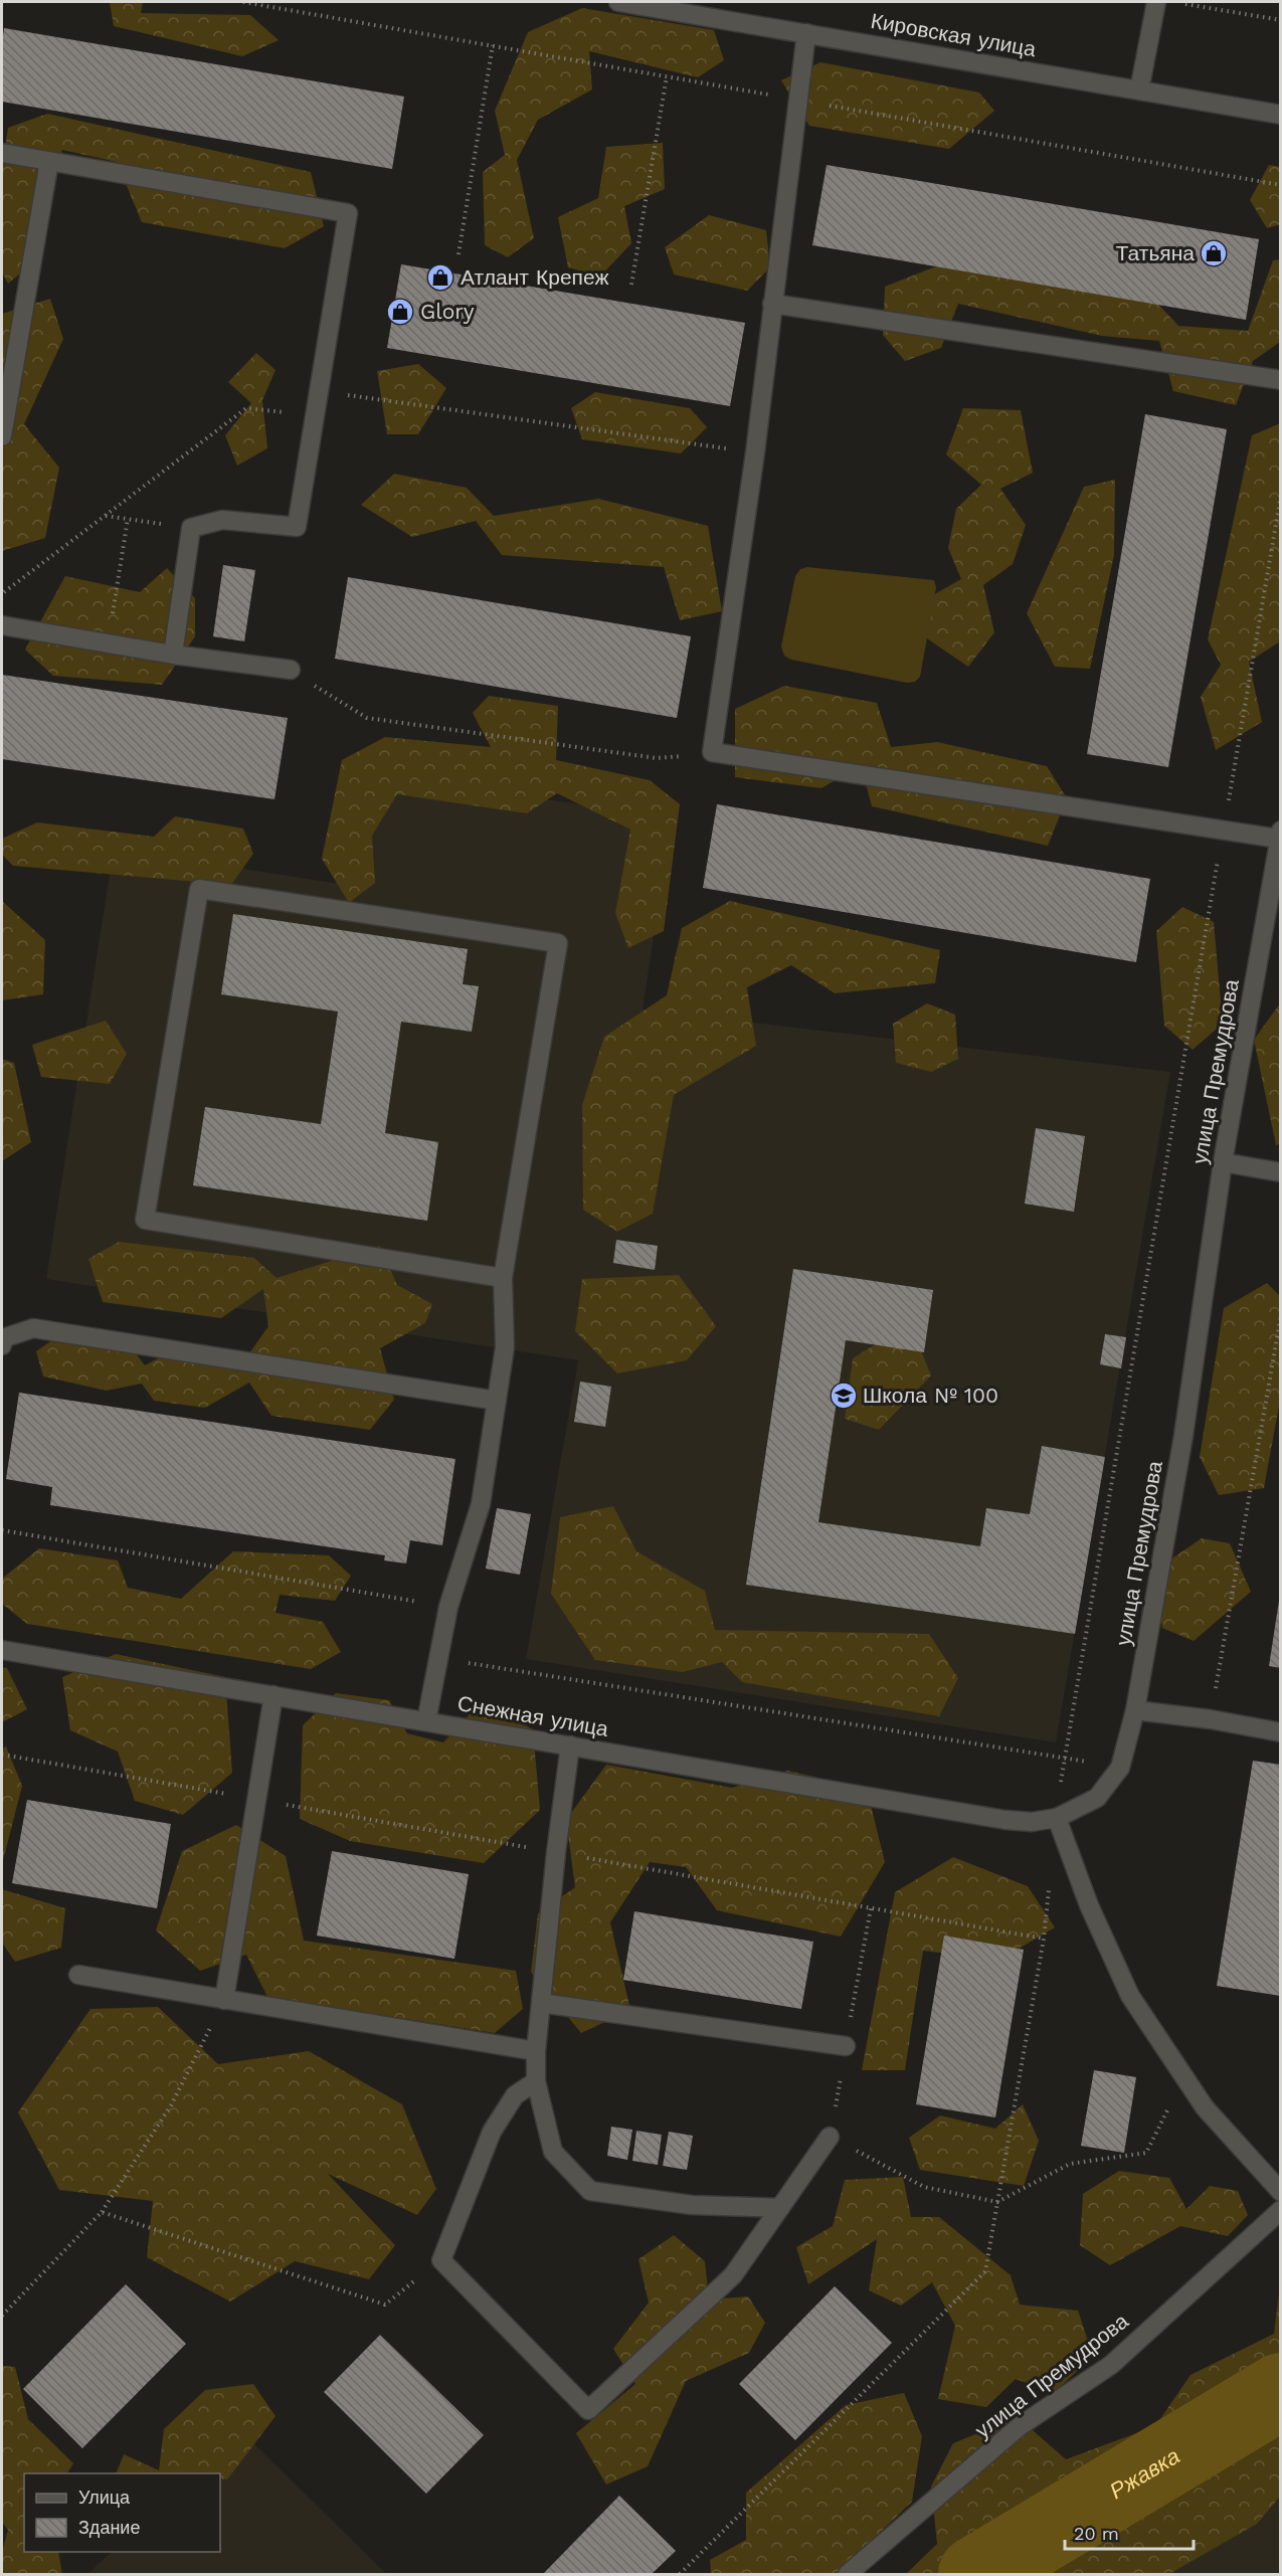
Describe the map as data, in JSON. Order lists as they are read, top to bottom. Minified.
{"streets":{"street":["Кировская улица","улица Премудрова","Снежная улица"]},"crossings":[["улица Премудрова","Снежная улица"]],"water":["Ржавка"],"places":{"shop":["Татьяна","Атлант Крепеж","Glory"],"school or university":["Школа № 100"]},"legend":["Улица","Здание"],"scale_bar":"20 m"}
